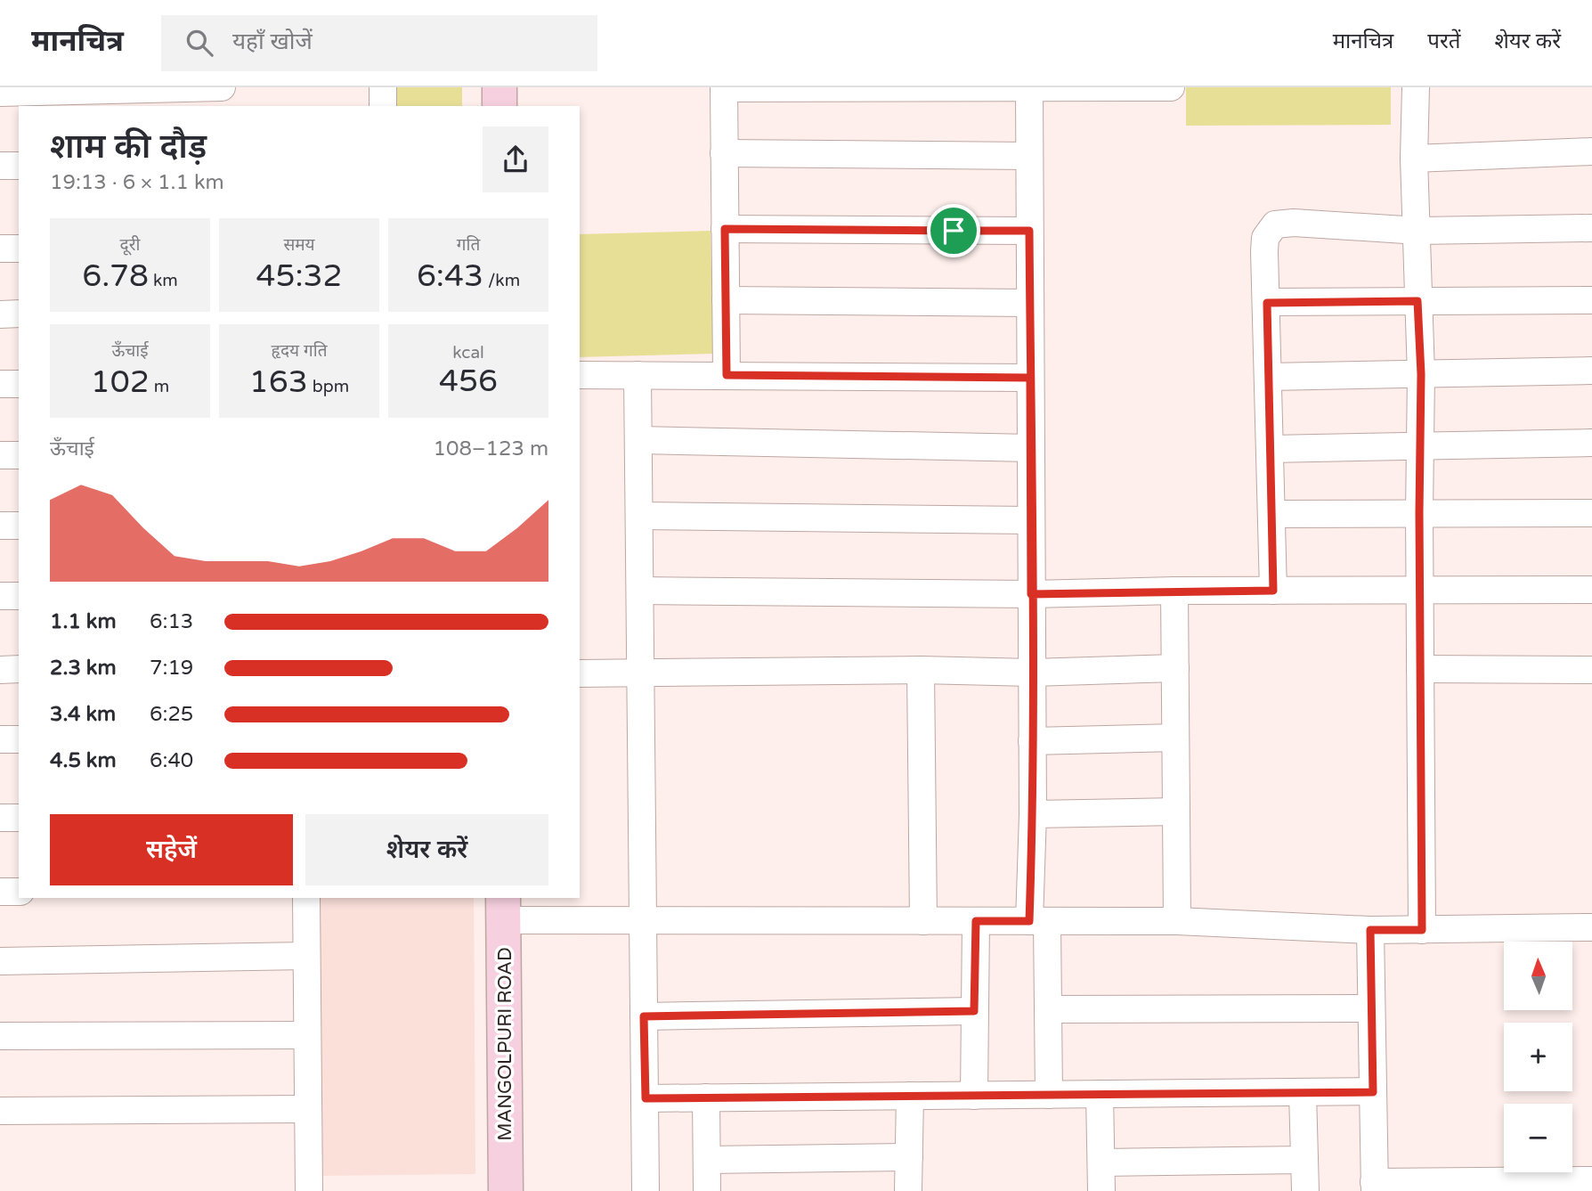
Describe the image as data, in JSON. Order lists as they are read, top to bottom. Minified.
{"streets":{"street":["MANGOLPURI ROAD"]},"north":"top","page":{"header":"मानचित्र","search":"यहाँ खोजें","nav":["मानचित्र","परतें","शेयर करें"],"heading":["शाम की दौड़","19:13 · 6 × 1.1 km"],"stats":[["दूरी","6.78 km"],["समय","45:32"],["गति","6:43 /km"],["ऊँचाई","102 m"],["हृदय गति","163 bpm"],["kcal","456"]],"chart":["ऊँचाई","108–123 m"],"list":[{"name":"1.1 km","note":"6:13"},{"name":"2.3 km","note":"7:19"},{"name":"3.4 km","note":"6:25"},{"name":"4.5 km","note":"6:40"}],"buttons":["सहेजें","शेयर करें"],"map_buttons":["+","−"]}}
